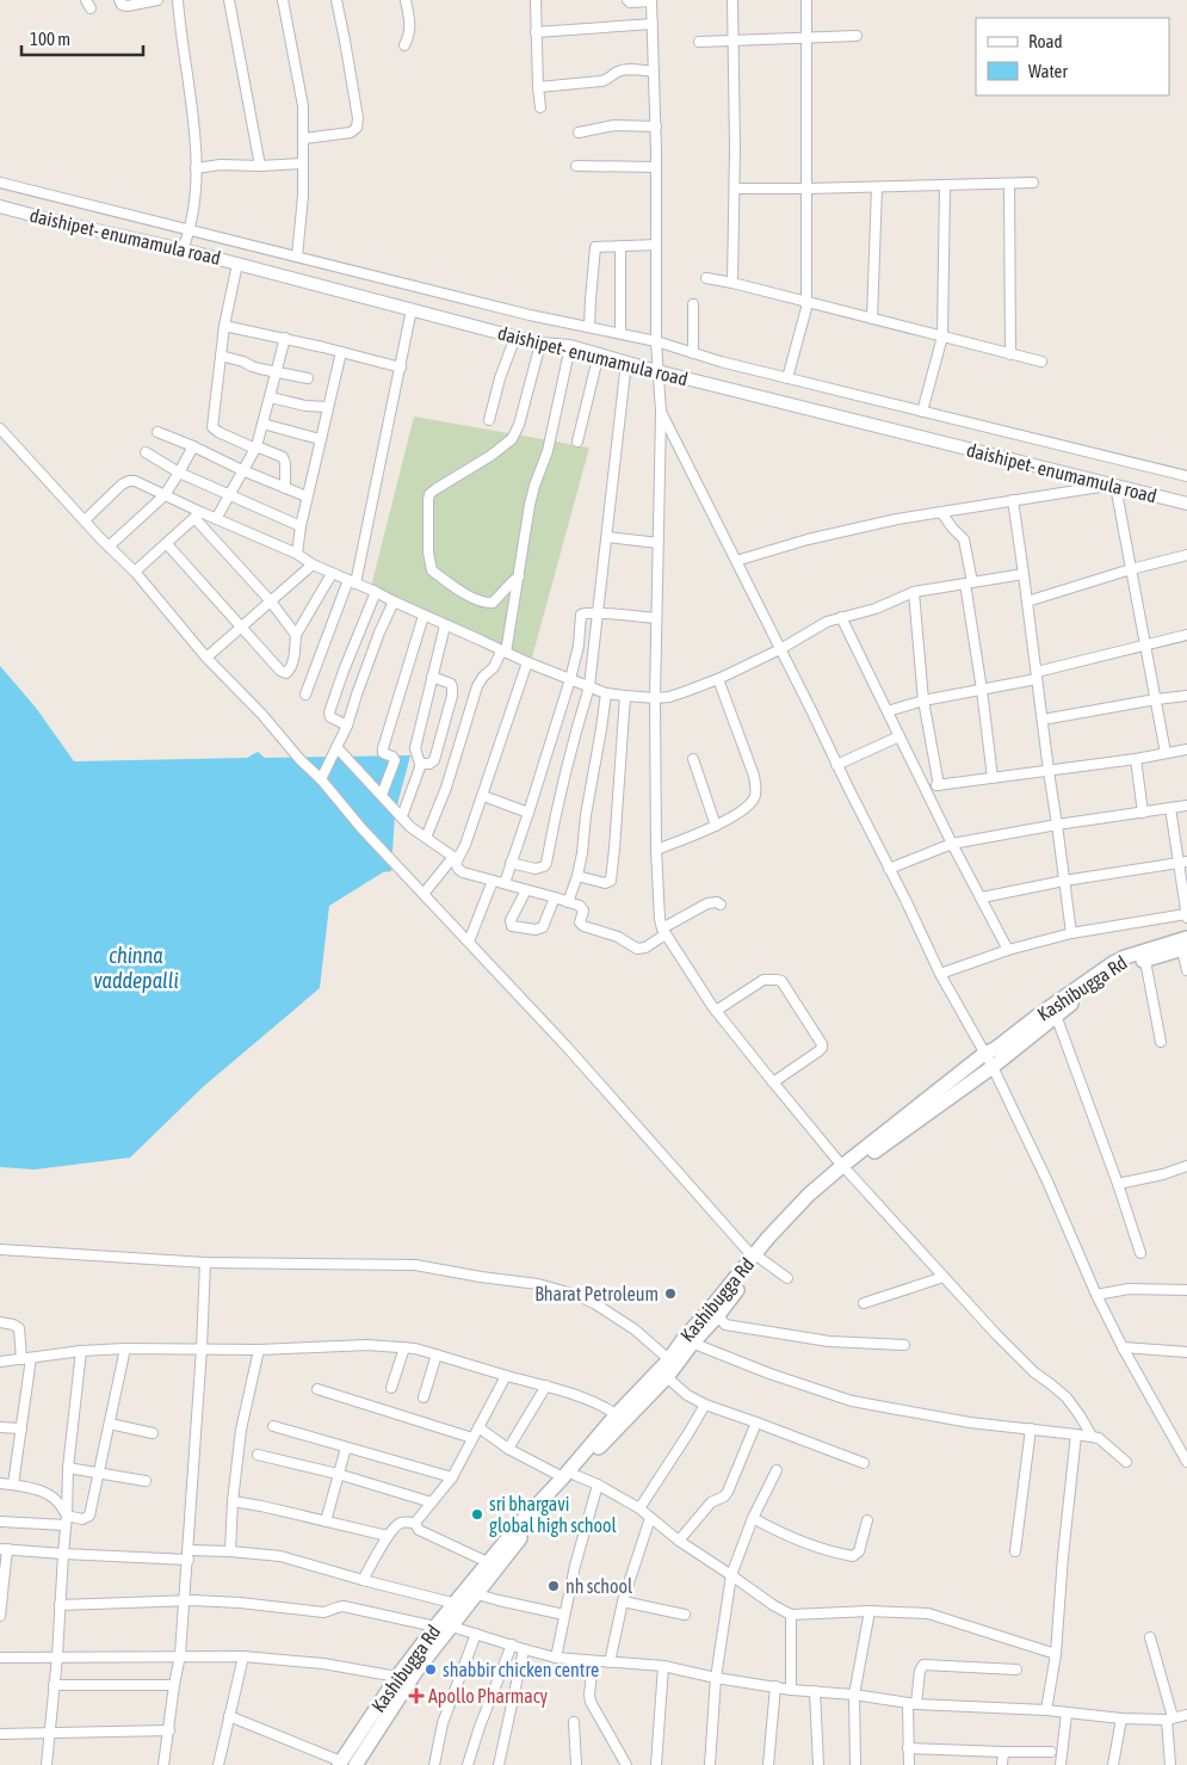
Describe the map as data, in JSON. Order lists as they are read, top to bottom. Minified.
{"streets":{"main road":["Kashibugga Rd"],"street":["daishipet- enumamula road"]},"water":["chinna vaddepalli"],"places":{"other":["Bharat Petroleum","sri bhargavi global high school","nh school","shabbir chicken centre"],"health":["Apollo Pharmacy"]},"legend":["Road","Water"],"scale_bar":"100 m"}
